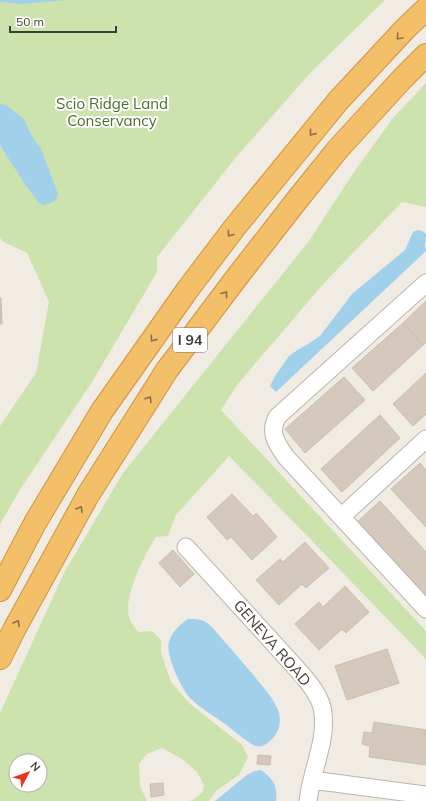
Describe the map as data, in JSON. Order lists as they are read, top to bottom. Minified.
{"streets":{"highway":["I 94"],"street":["GENEVA ROAD"]},"parks":["Scio Ridge Land Conservancy"],"scale_bar":"50 m","north":"top right"}
